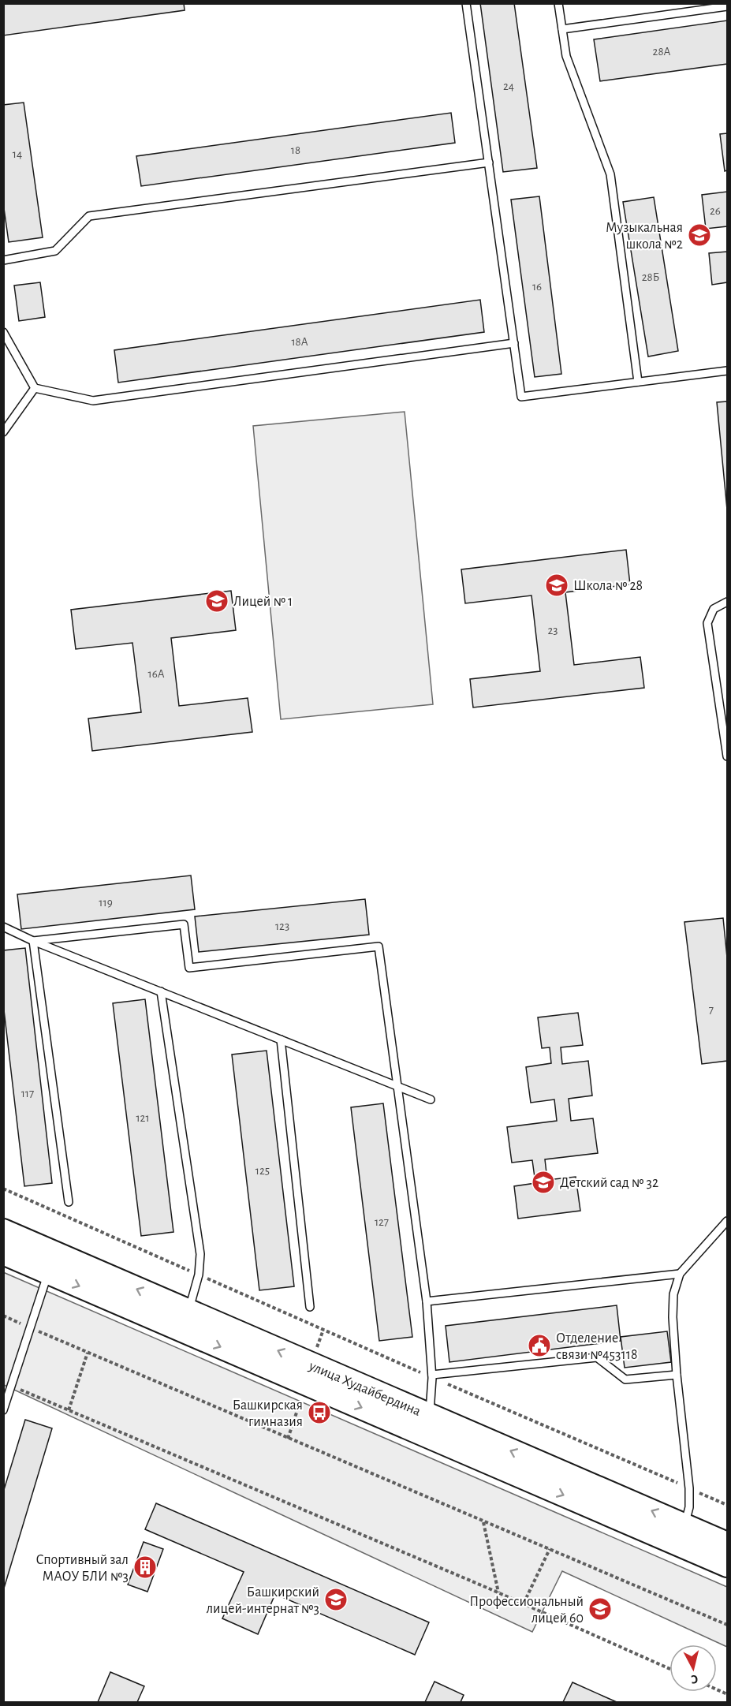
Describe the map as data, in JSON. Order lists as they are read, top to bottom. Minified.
{"streets":{"main road":["улица Худайбердина"]},"places":{"school or university":["Музыкальная школа №2","Школа № 28","Лицей № 1","Детский сад № 32","Башкирский лицей-интернат №3","Профессиональный лицей 60"],"public building":["Отделение связи №453118"],"bus stop":["Башкирская гимназия"],"building":["Спортивный зал МАОУ БЛИ №3"]},"house_numbers":["28А","24","18","14","26","28Б","16","18А","23","16А","119","123","7","117","121","125","127"],"north":"bottom"}
